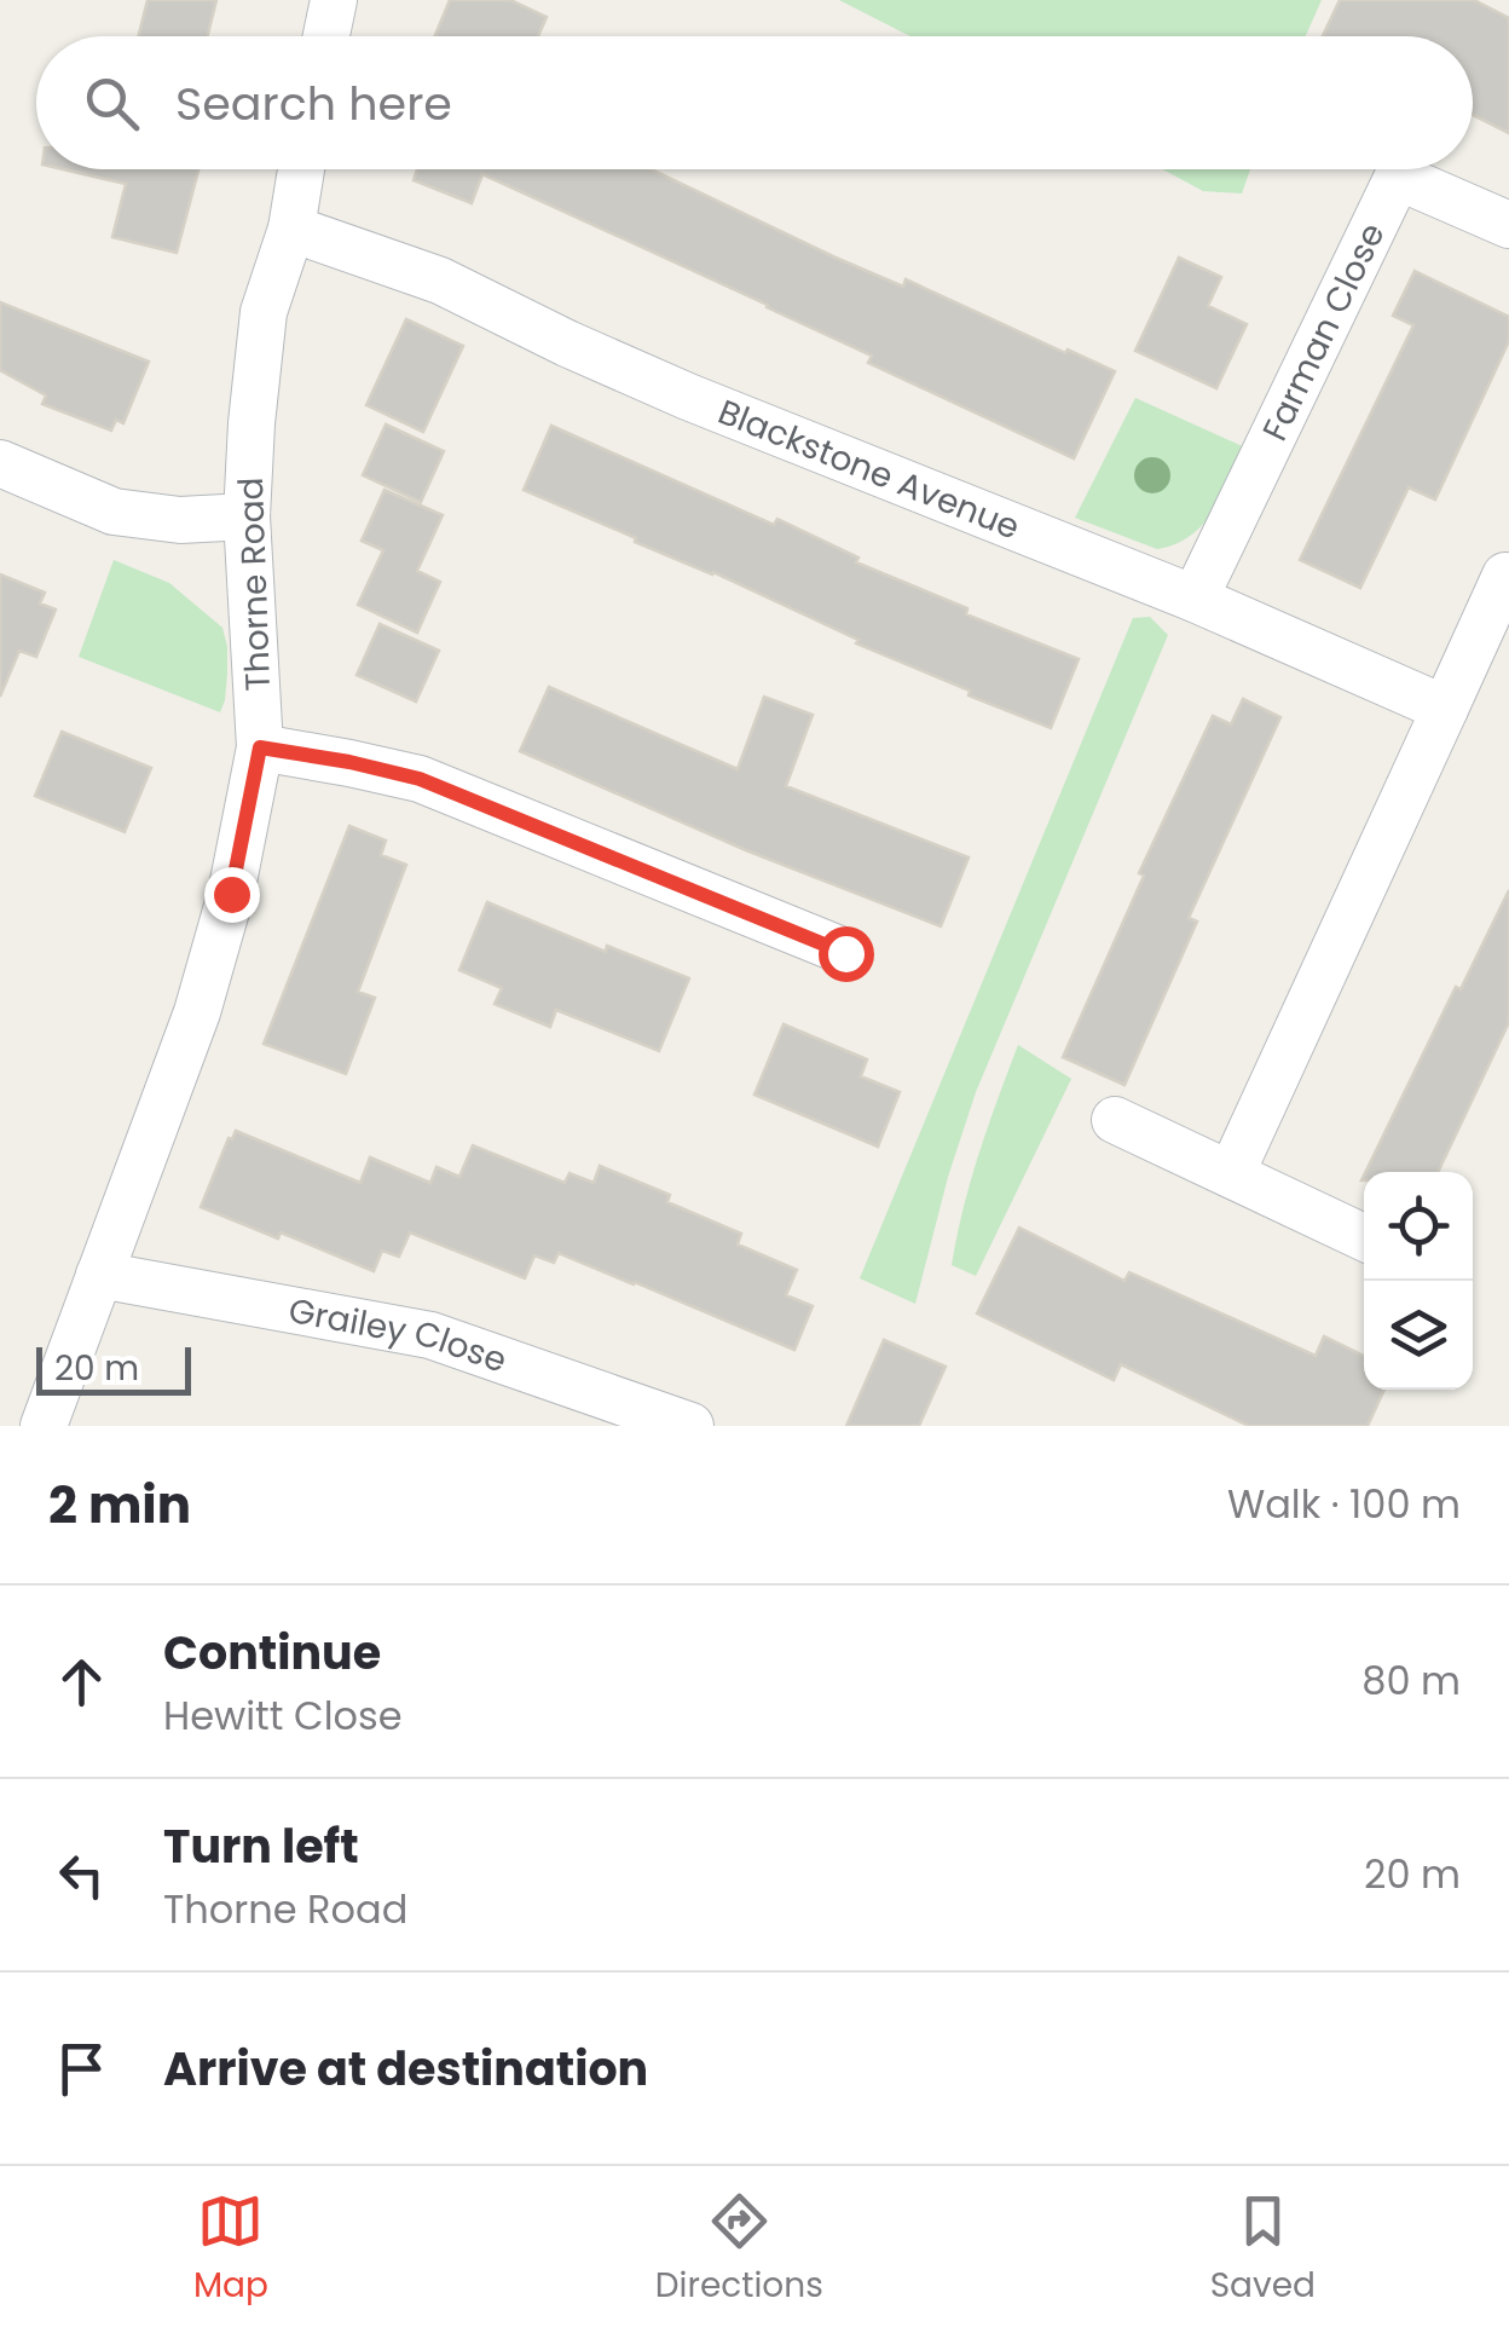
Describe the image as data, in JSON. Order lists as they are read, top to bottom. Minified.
{"streets":{"street":["Farman Close","Blackstone Avenue","Thorne Road","Grailey Close"]},"crossings":[["Farman Close","Blackstone Avenue"],["Blackstone Avenue","Thorne Road"],["Thorne Road","Grailey Close"]],"scale_bar":"20 m","page":{"search":"Search here","scale":"20 m","heading":["2 min","Walk · 100 m"],"list":[["Continue","Hewitt Close","80 m"],["Turn left","Thorne Road","20 m"],"Arrive at destination"],"nav":["Map","Directions","Saved"]}}
